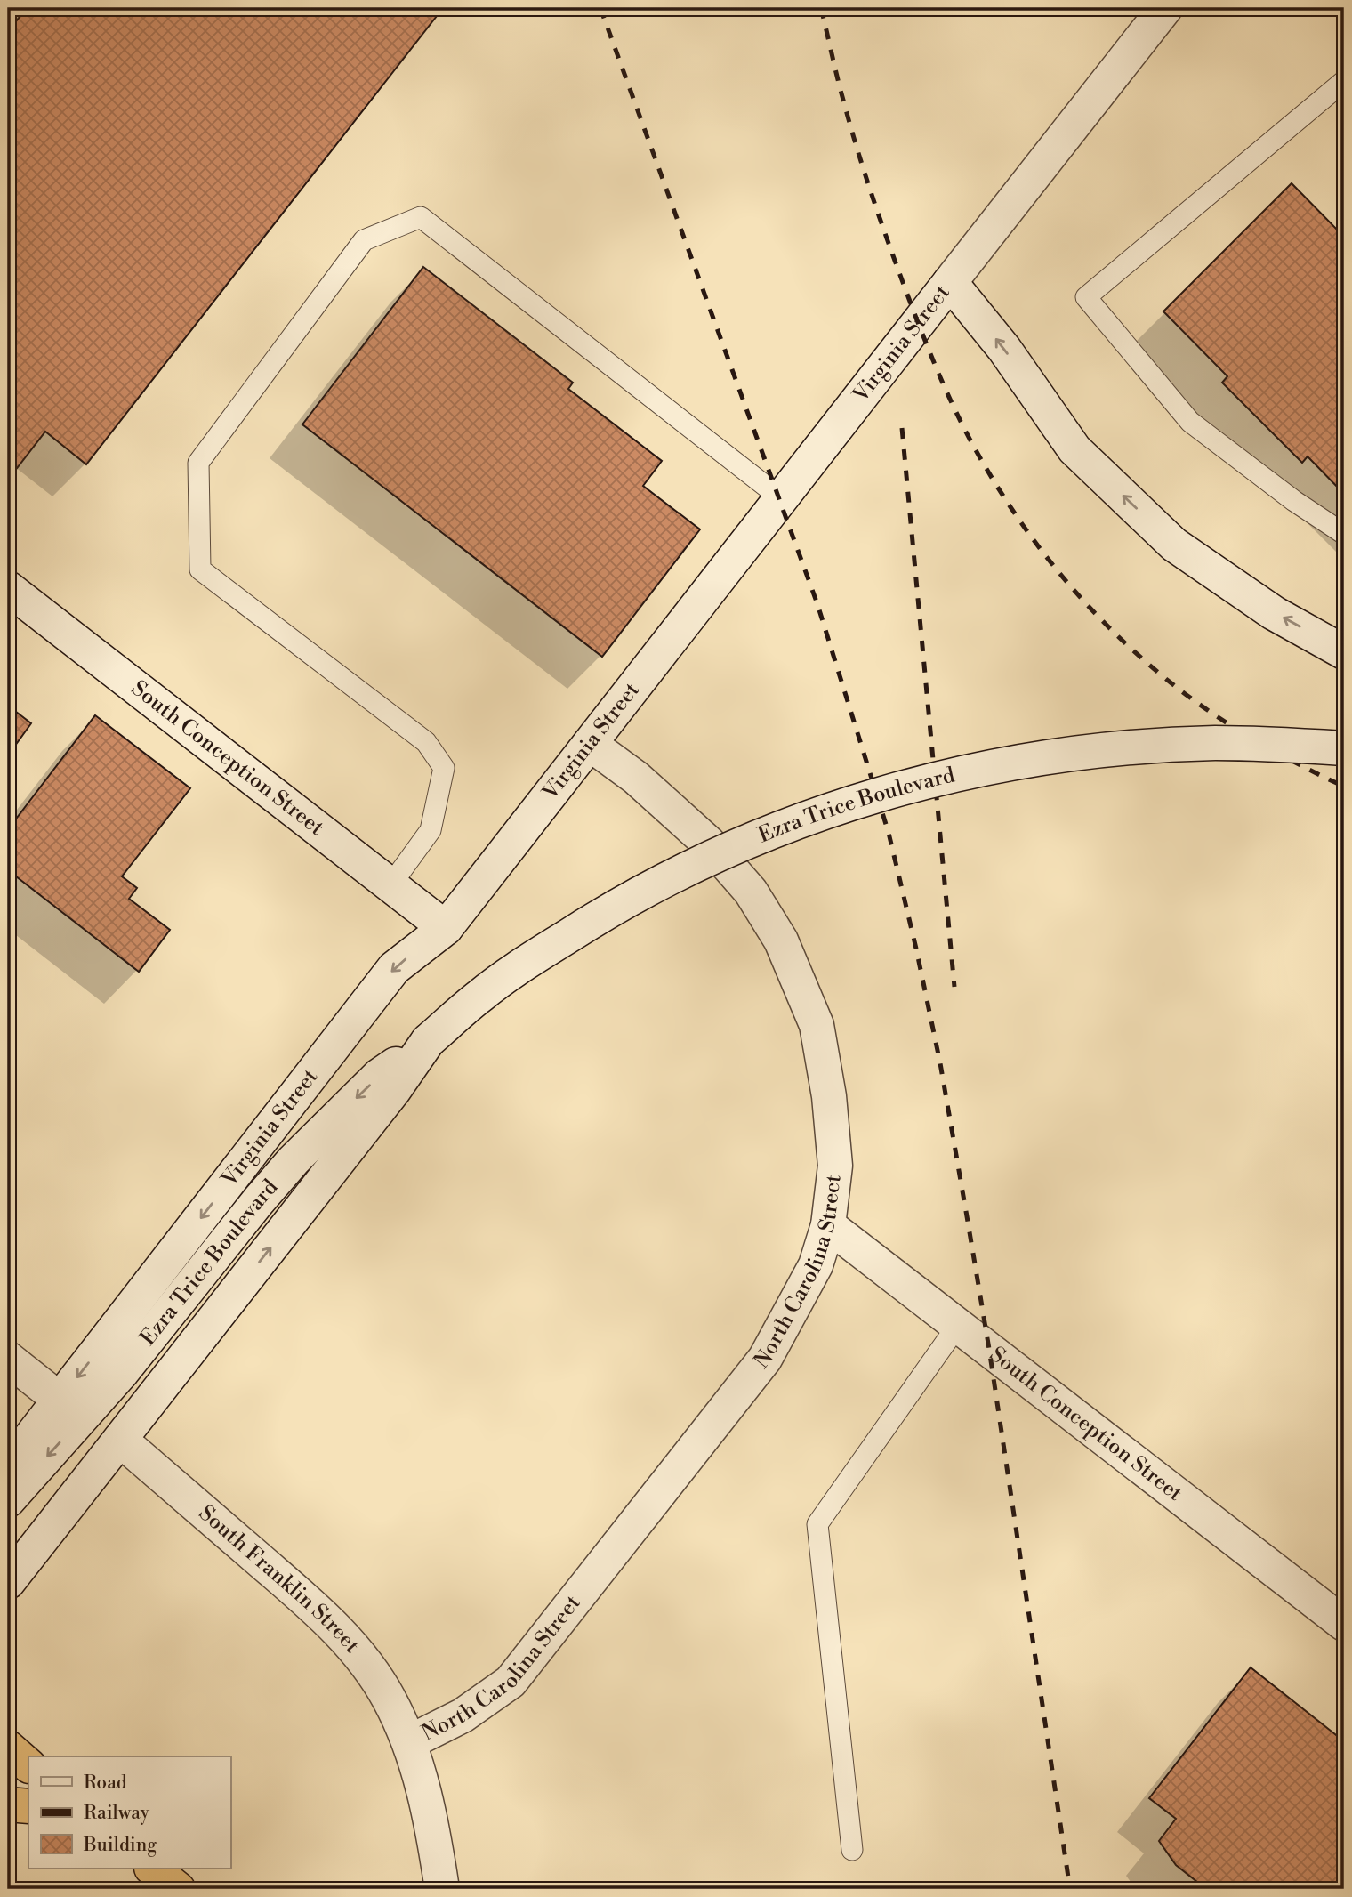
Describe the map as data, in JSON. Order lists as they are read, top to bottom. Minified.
{"streets":{"street":["Virginia Street","South Conception Street","Ezra Trice Boulevard","North Carolina Street","South Franklin Street"]},"crossings":[["Virginia Street","South Conception Street"],["Virginia Street","North Carolina Street"],["South Conception Street","North Carolina Street"],["Ezra Trice Boulevard","South Franklin Street"],["North Carolina Street","South Franklin Street"]],"legend":["Road","Railway","Building"]}
